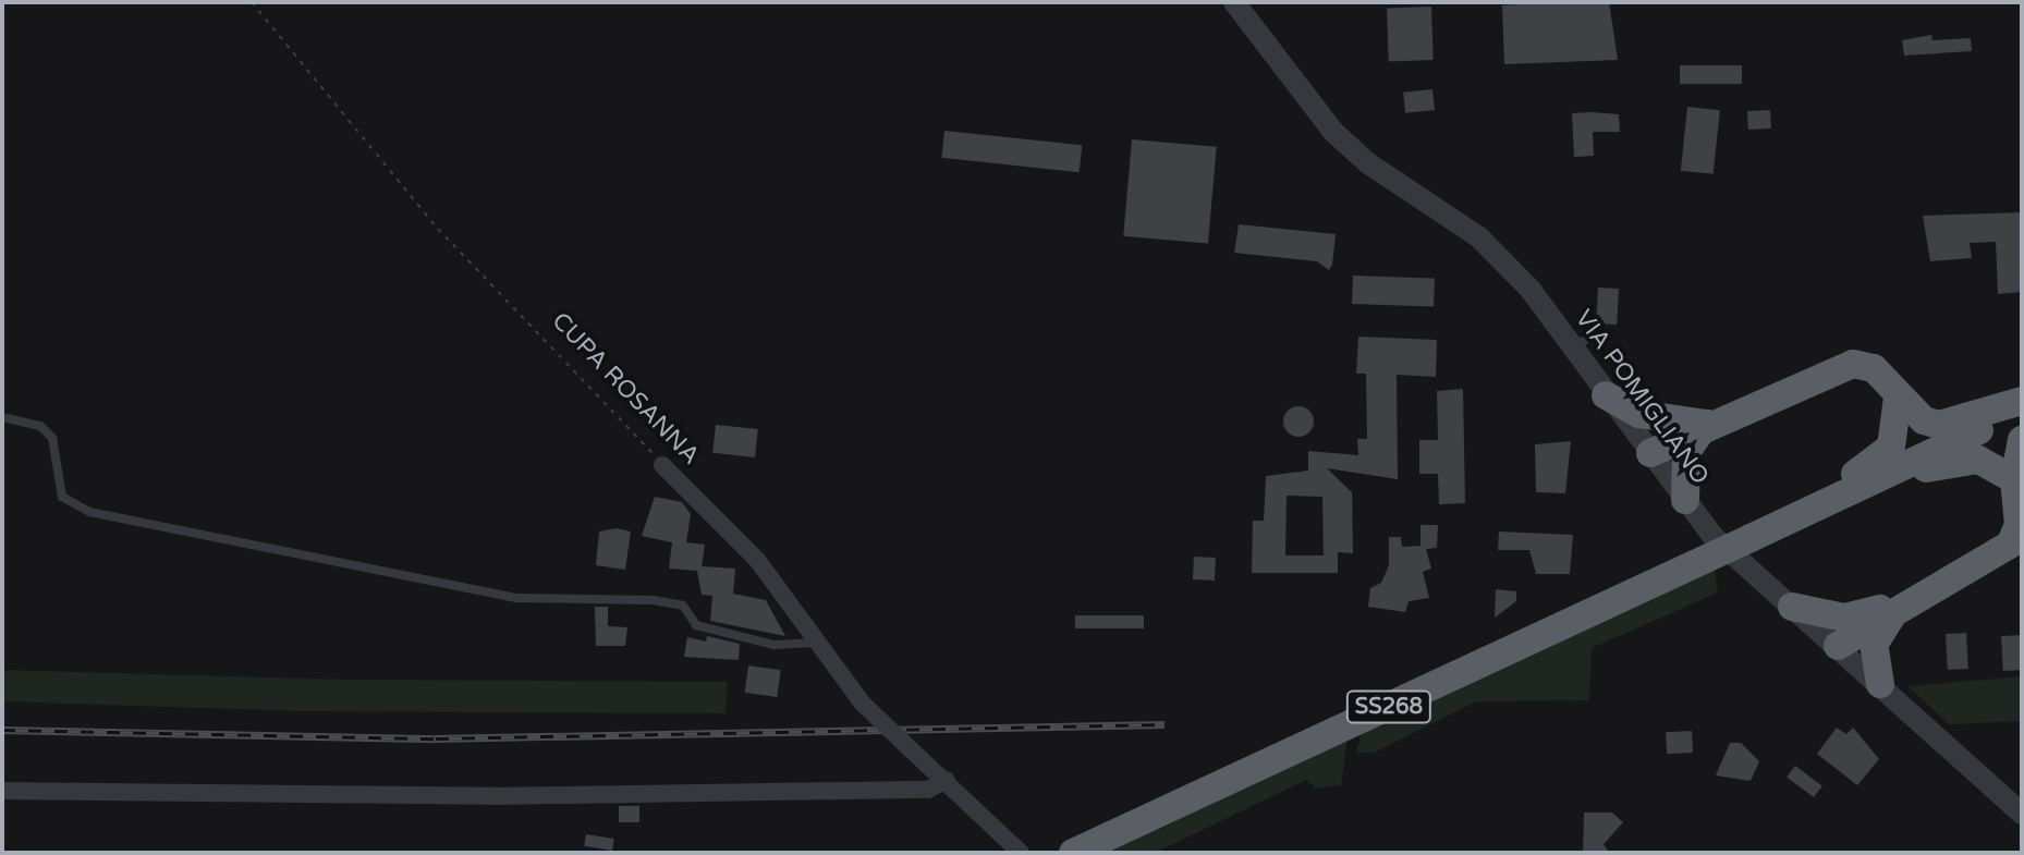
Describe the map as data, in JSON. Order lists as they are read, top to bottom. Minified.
{"streets":{"highway":["SS268"],"street":["CUPA ROSANNA","VIA POMIGLIANO"]}}
